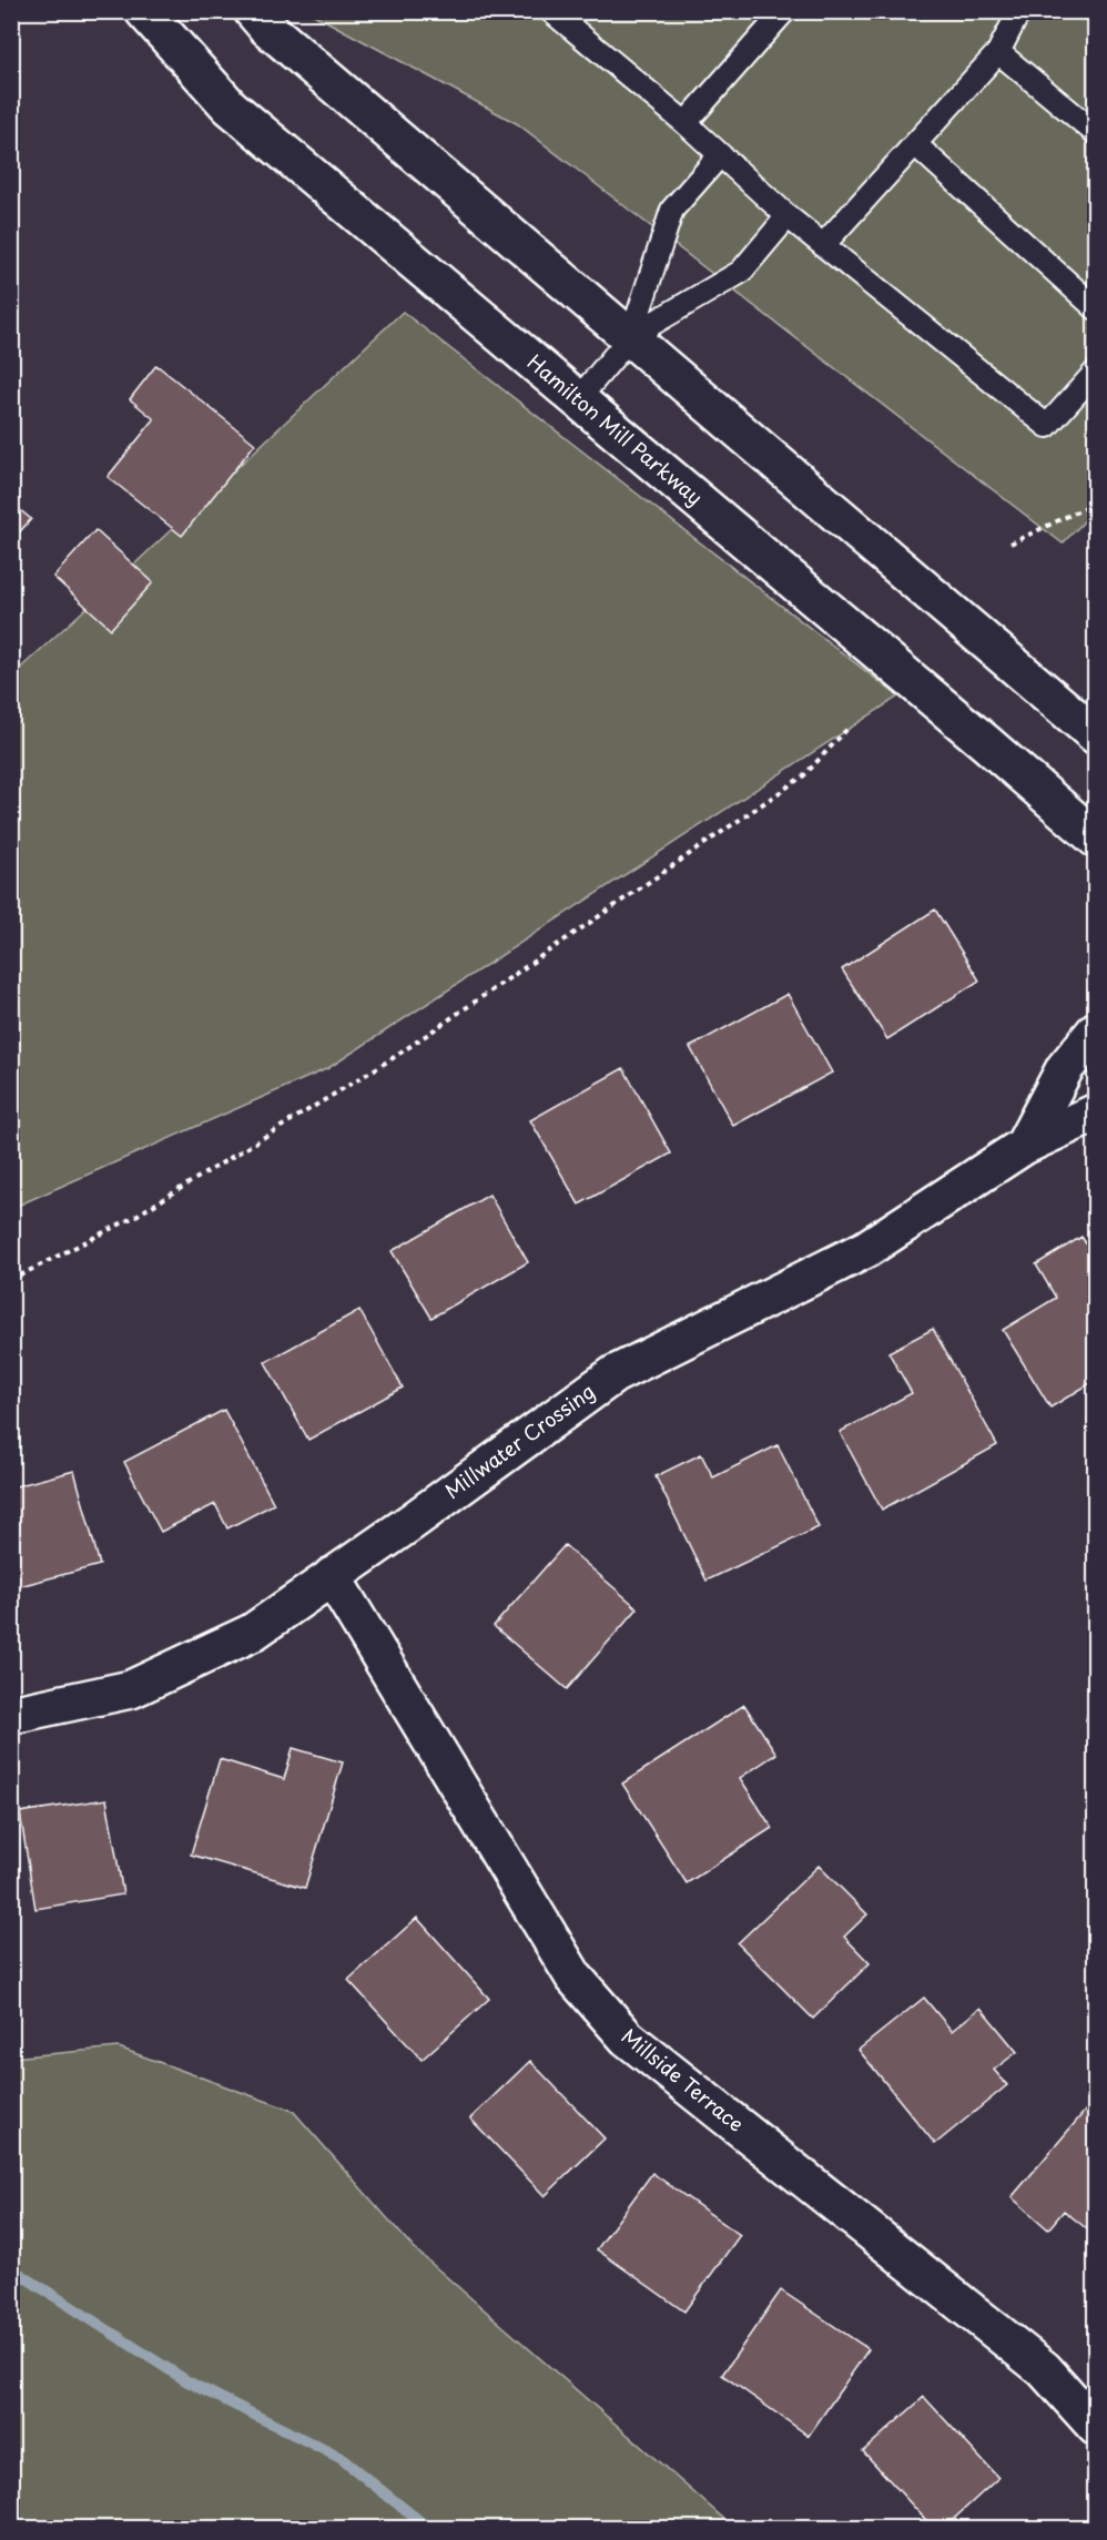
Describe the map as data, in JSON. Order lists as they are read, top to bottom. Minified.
{"streets":{"street":["Hamilton Mill Parkway","Millwater Crossing","Millside Terrace"]},"crossings":[["Millwater Crossing","Millside Terrace"]]}
